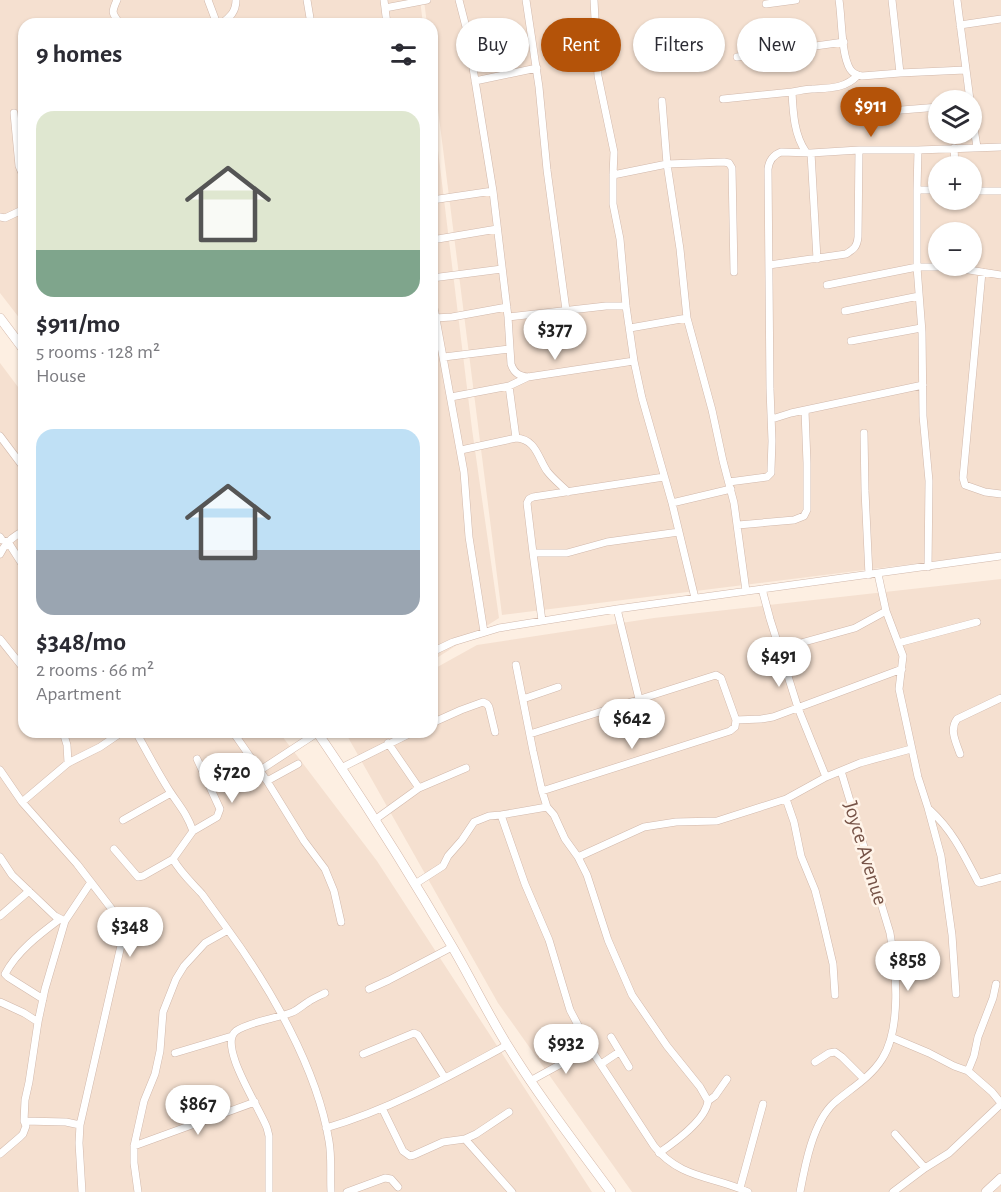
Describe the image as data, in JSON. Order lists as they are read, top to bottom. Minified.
{"streets":{"street":["Joyce Avenue"]},"page":{"chip":["Buy","Rent","Filters","New"],"heading":"9 homes","price":["$911","$377","$491","$642","$720","$348","$858","$932","$867"],"map_buttons":["+","−"],"list":[{"name":"$911/mo","note":"5 rooms · 128 m² · House"},{"name":"$348/mo","note":"2 rooms · 66 m² · Apartment"}]}}
